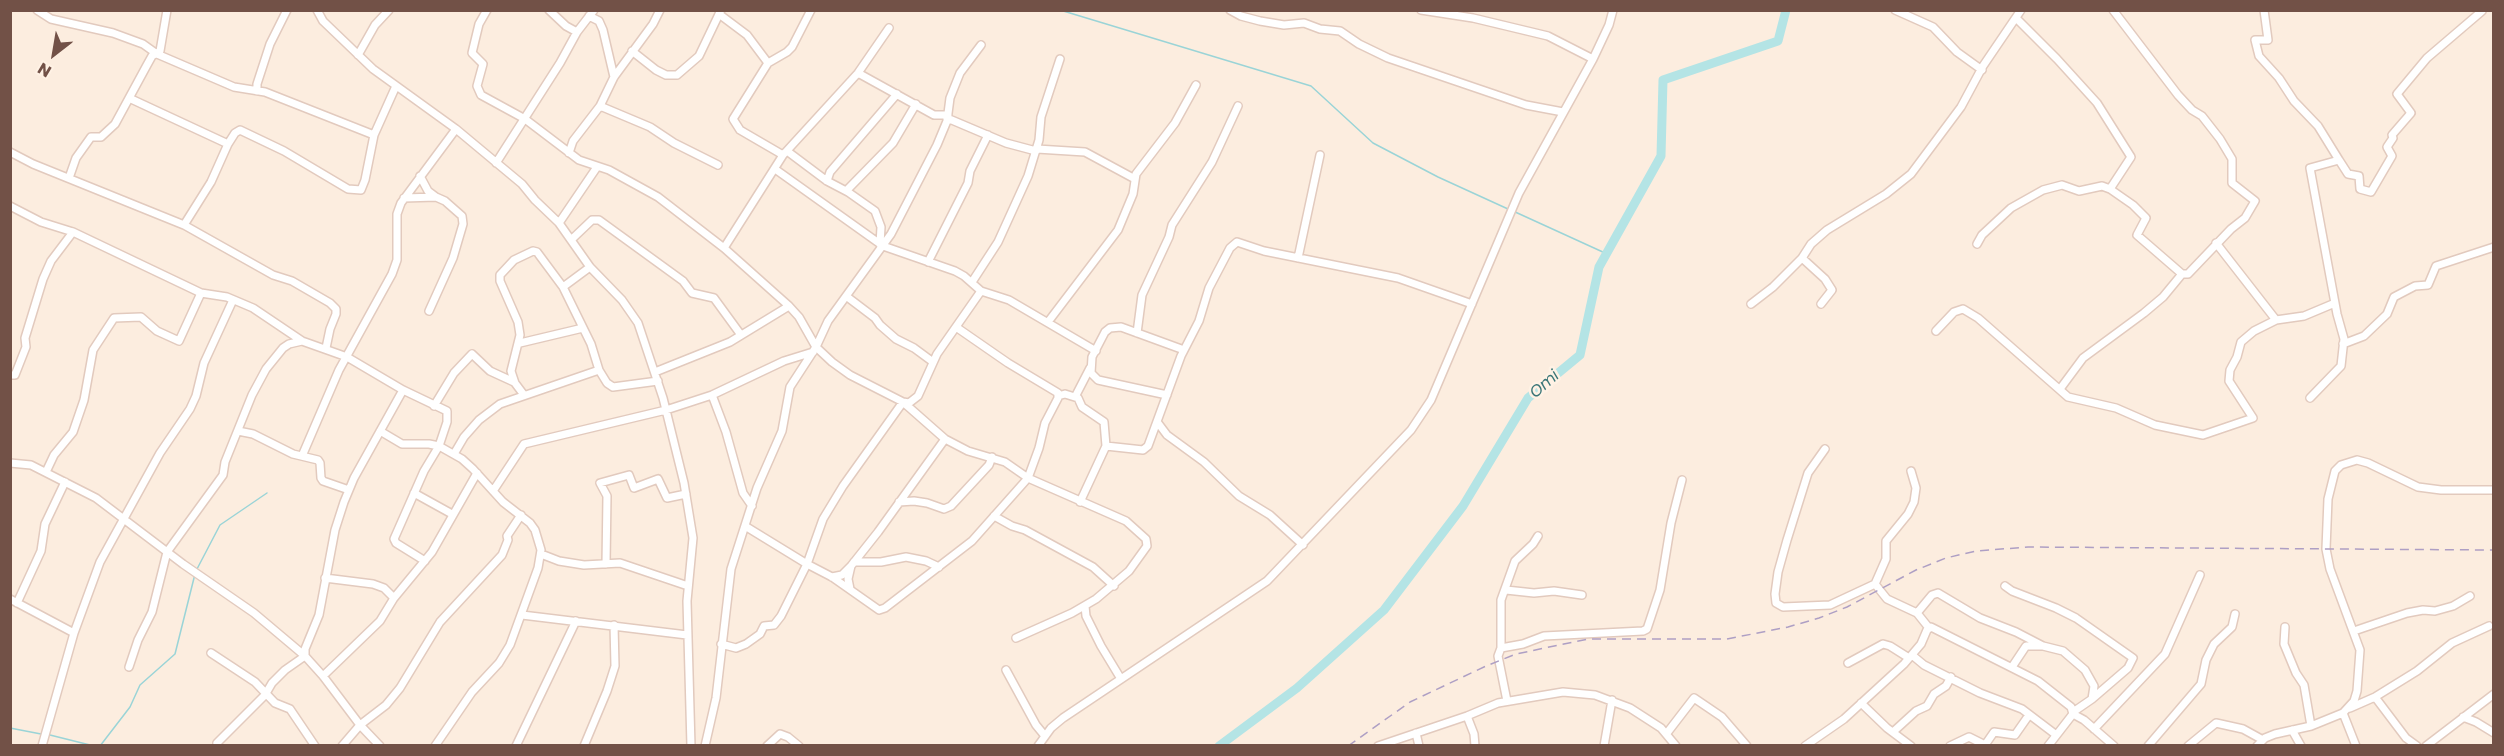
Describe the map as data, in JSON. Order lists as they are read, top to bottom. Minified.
{"water":["Omi"],"north":"bottom left"}
